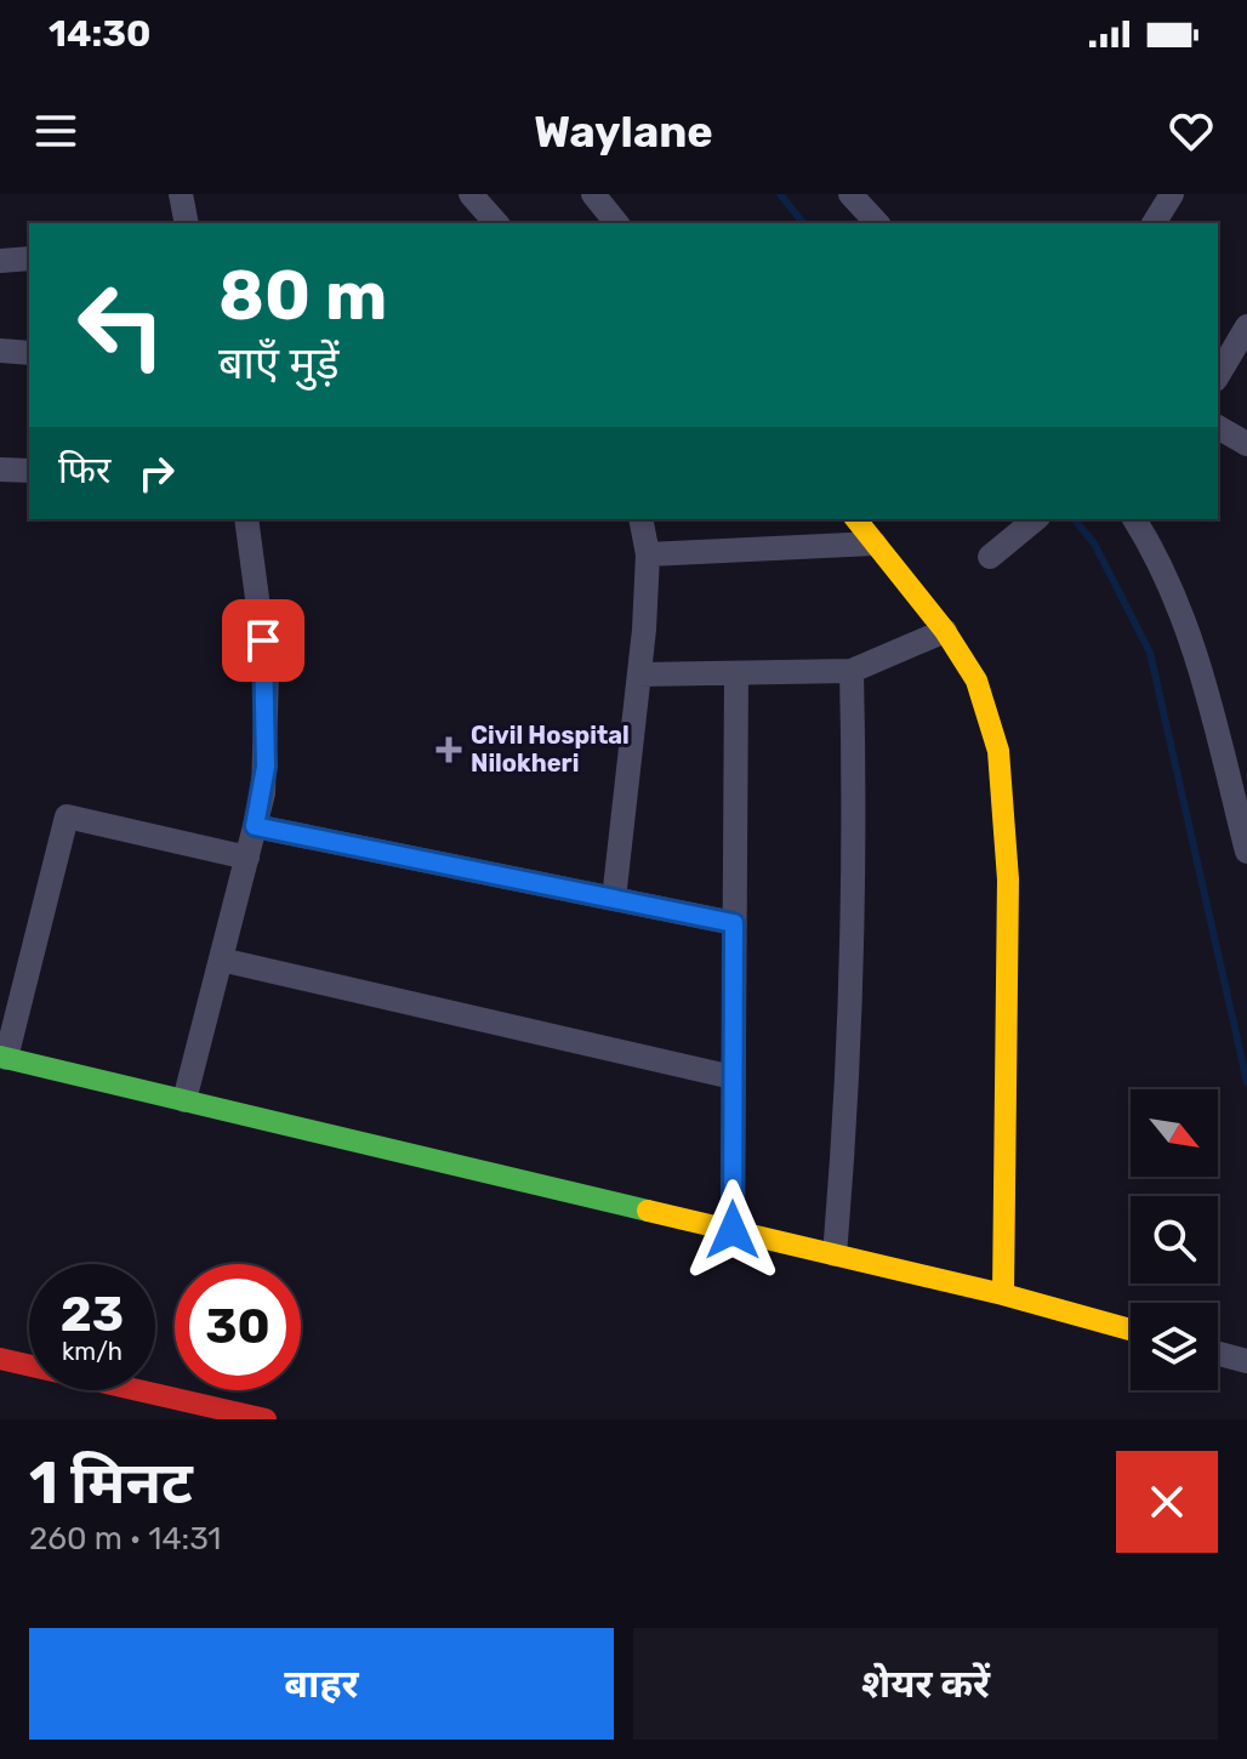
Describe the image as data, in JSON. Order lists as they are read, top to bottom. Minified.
{"places":{"health":["Civil Hospital Nilokheri"]},"north":"bottom right","page":{"status":"14:30","header":"Waylane","turn":["80 m","बाएँ मुड़ें"],"then":"फिर","speed":"23 km/h","limit":"30","heading":["1 मिनट","260 m · 14:31"],"buttons":["बाहर","शेयर करें"]}}
